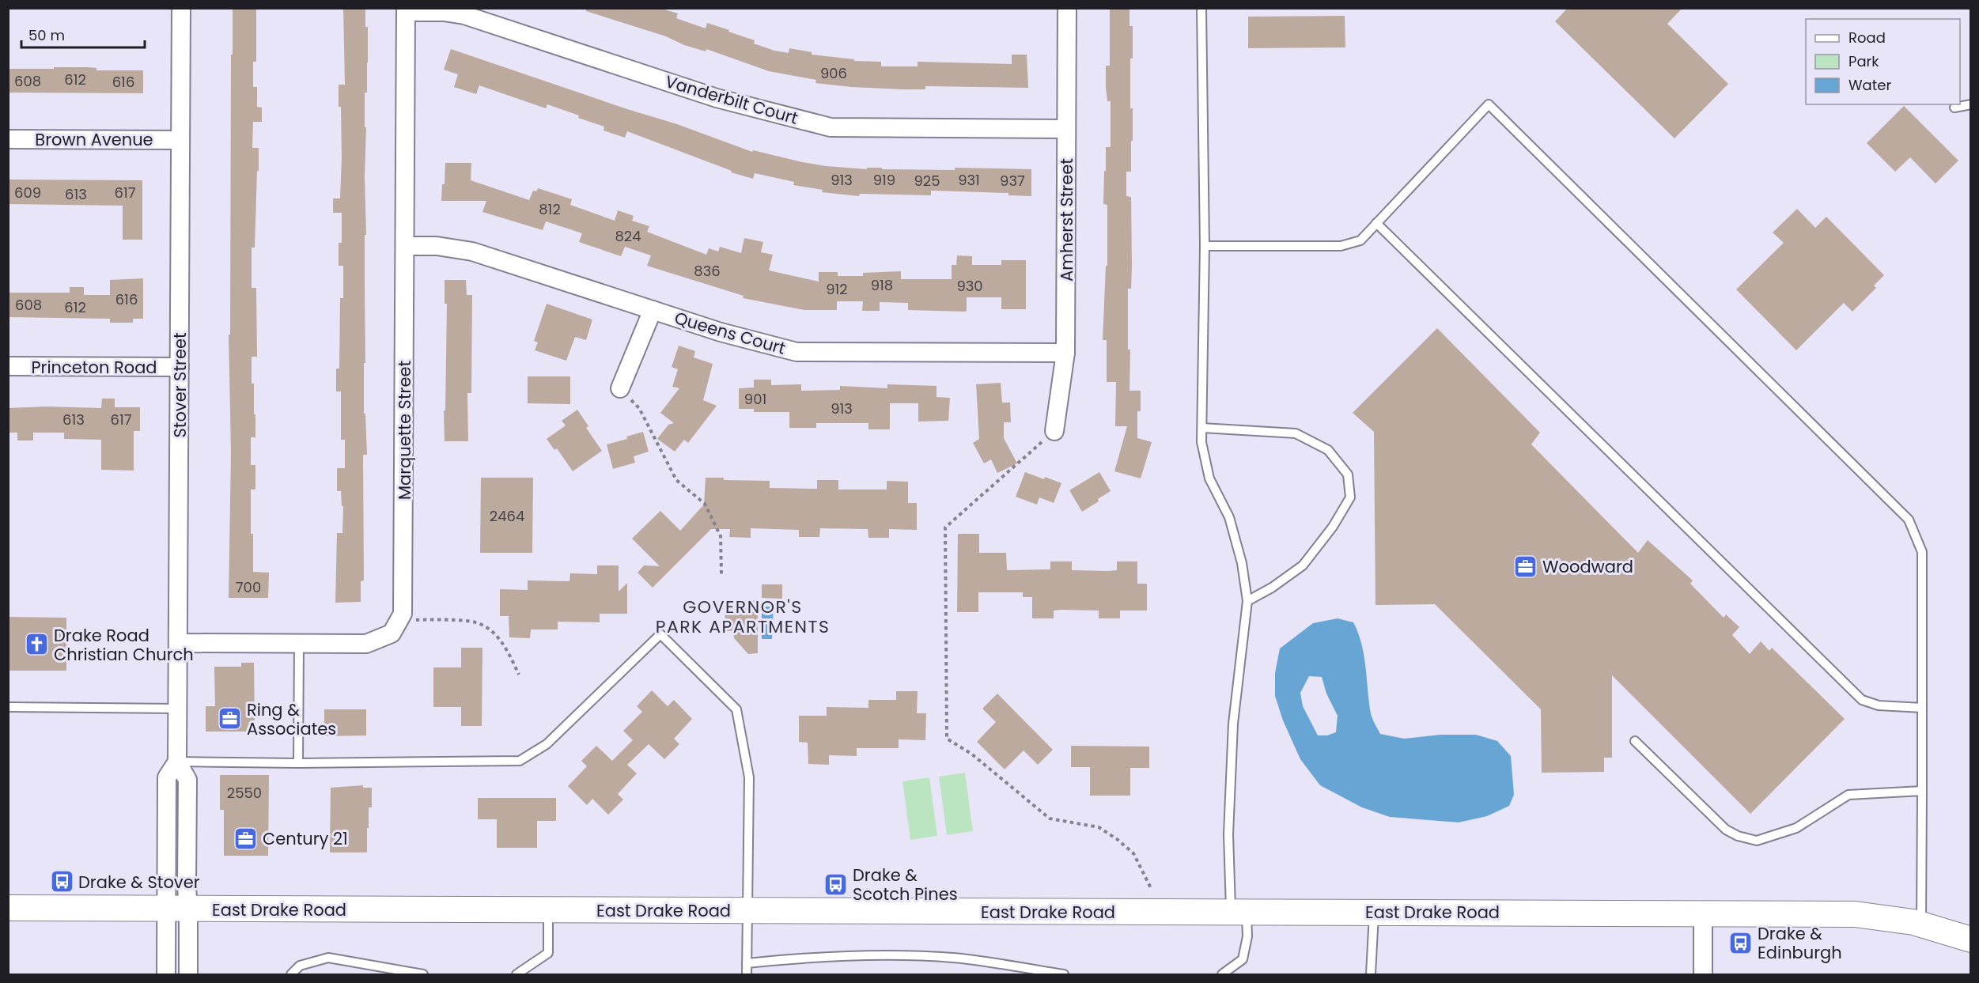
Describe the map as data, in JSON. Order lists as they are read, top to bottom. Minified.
{"streets":{"main road":["East Drake Road"],"street":["Vanderbilt Court","Brown Avenue","Amherst Street","Queens Court","Princeton Road","Stover Street","Marquette Street"]},"crossings":[["Vanderbilt Court","Amherst Street"],["Vanderbilt Court","Marquette Street"],["Brown Avenue","Stover Street"],["Amherst Street","Queens Court"],["Queens Court","Marquette Street"],["Princeton Road","Stover Street"],["Stover Street","East Drake Road"]],"districts":["GOVERNOR'S PARK APARTMENTS"],"places":{"office":["Woodward","Ring & Associates","Century 21"],"church":["Drake Road Christian Church"],"bus stop":["Drake & Stover","Drake & Scotch Pines","Drake & Edinburgh"]},"house_numbers":["906","612","608","616","913","919","931","925","937","609","617","613","812","824","836","918","930","912","616","608","612","901","913","613","617","2464","700","2550"],"legend":["Road","Park","Water"],"scale_bar":"50 m"}
